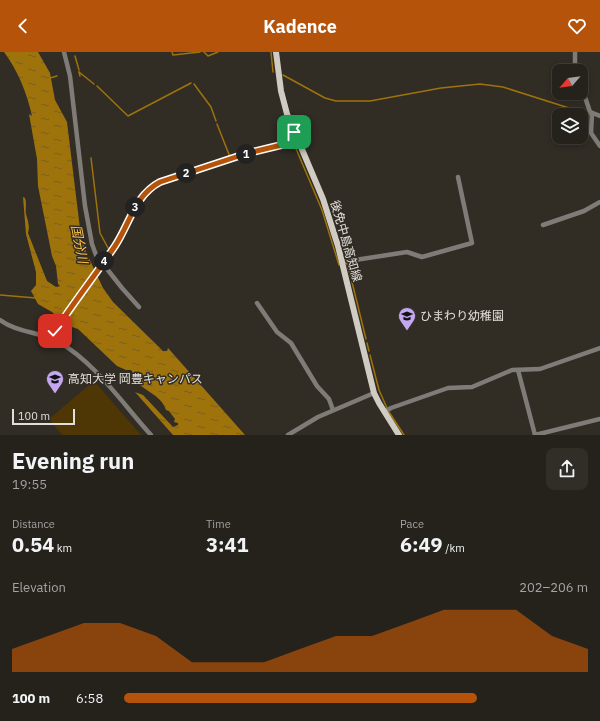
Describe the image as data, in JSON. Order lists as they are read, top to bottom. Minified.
{"streets":{"main road":["後免中島高知線"]},"water":["国分川"],"places":{"school or university":["ひまわり幼稚園","高知大学 岡豊キャンパス"]},"scale_bar":"100 m","north":"bottom left","page":{"header":"Kadence","pins":["1","2","3","4"],"scale":"100 m","heading":["Evening run","19:55"],"stats":[["Distance","0.54 km"],["Time","3:41"],["Pace","6:49 /km"]],"chart":["Elevation","202–206 m"],"list":[{"name":"100 m","note":"6:58"}]}}
